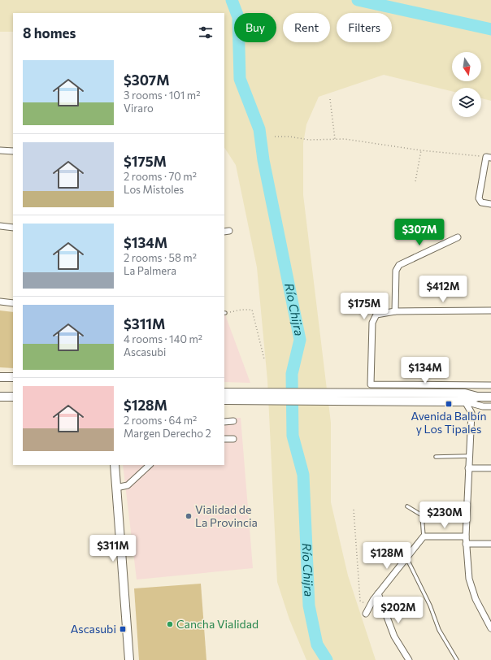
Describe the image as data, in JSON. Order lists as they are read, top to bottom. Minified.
{"water":["Río Chijra"],"places":{"transit":["Avenida Balbín y Los Tipales","Ascasubi"],"other":["Vialidad de La Provincia","Cancha Vialidad"]},"north":"bottom","page":{"chip":["Buy","Rent","Filters"],"heading":"8 homes","list":[{"name":"$307M","note":"3 rooms · 101 m² · Viraro"},{"name":"$175M","note":"2 rooms · 70 m² · Los Mistoles"},{"name":"$134M","note":"2 rooms · 58 m² · La Palmera"},{"name":"$311M","note":"4 rooms · 140 m² · Ascasubi"},{"name":"$128M","note":"2 rooms · 64 m² · Margen Derecho 2"}],"price":["$307M","$412M","$175M","$134M","$230M","$311M","$128M","$202M"]}}
